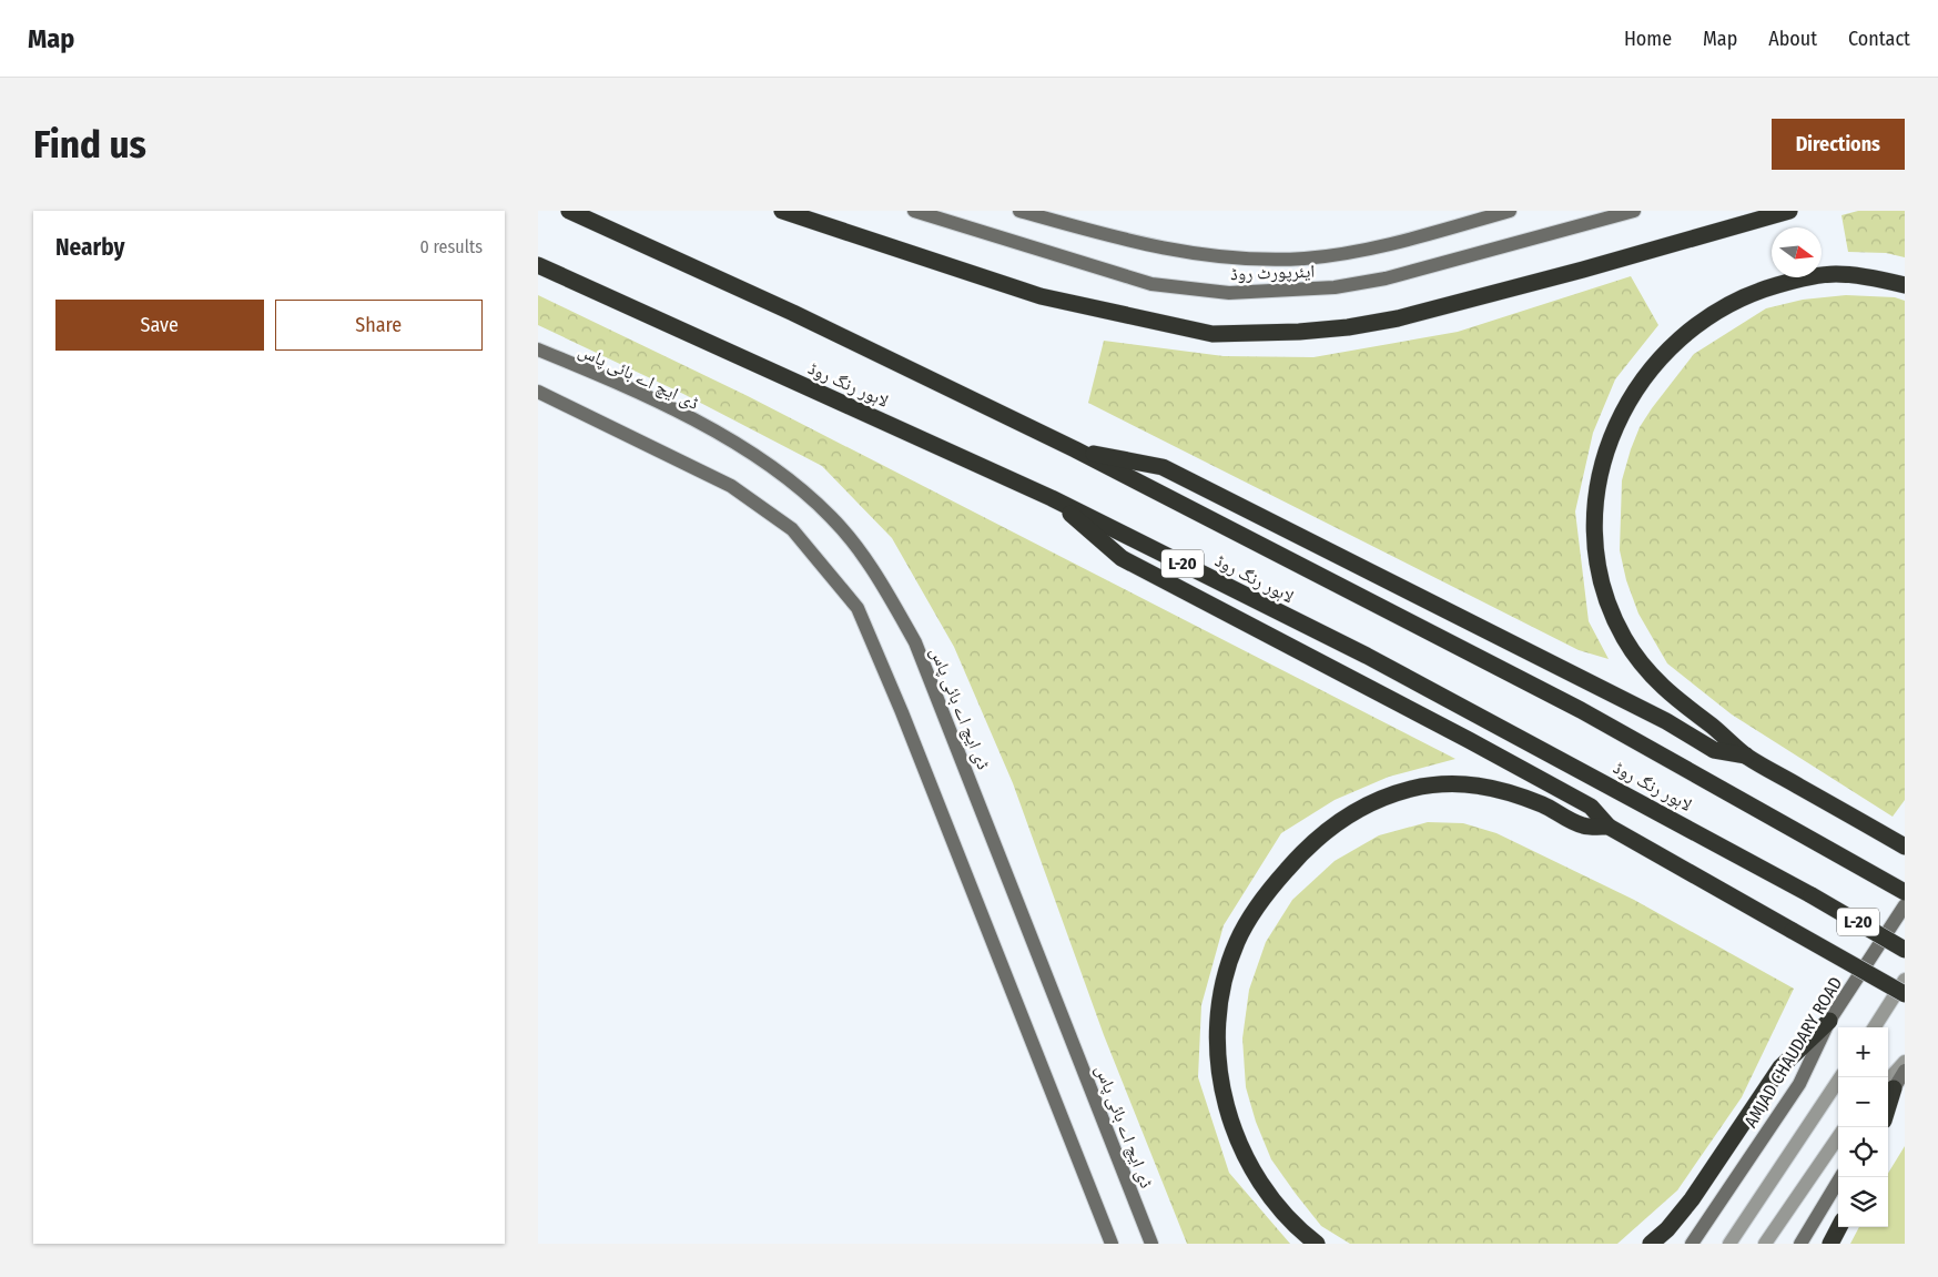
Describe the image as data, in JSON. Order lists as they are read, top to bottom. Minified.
{"streets":{"highway":["لاہور رنگ روڈ","L-20"],"main road":["ایئرپورٹ روڈ","ڈی ایچ اے بائی پاس","AMJAD CHAUDARY ROAD"]},"north":"right","page":{"header":"Map","nav":["Home","Map","About","Contact"],"buttons":["Directions",["Save","Share"]],"title":"Find us","heading":["Nearby","0 results"],"map_buttons":["+","−"]}}
